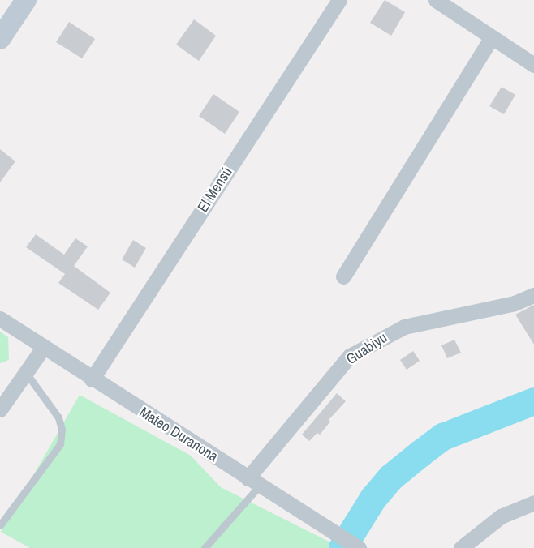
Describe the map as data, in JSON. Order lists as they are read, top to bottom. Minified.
{"streets":{"street":["El Mensú","Guabiyu","Mateo Duranona"]},"crossings":[["El Mensú","Mateo Duranona"],["Guabiyu","Mateo Duranona"]]}
